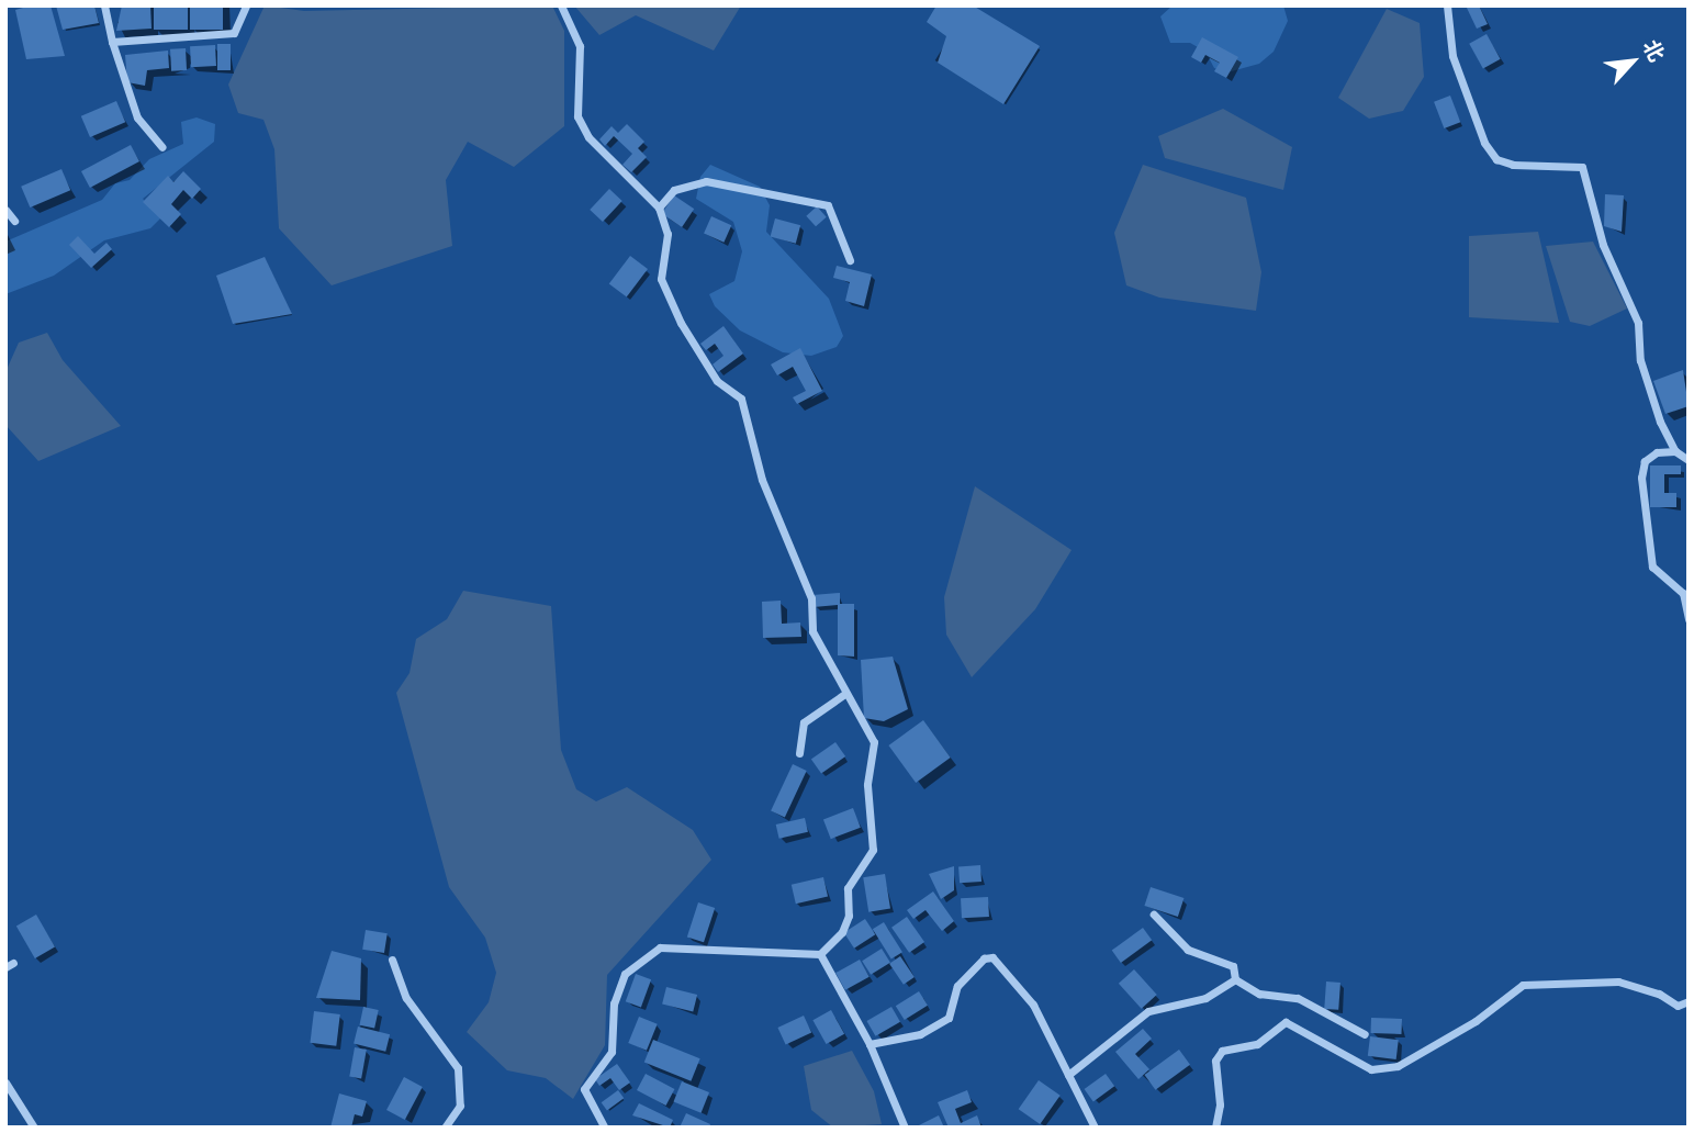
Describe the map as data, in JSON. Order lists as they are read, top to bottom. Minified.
{"north":"top right"}
